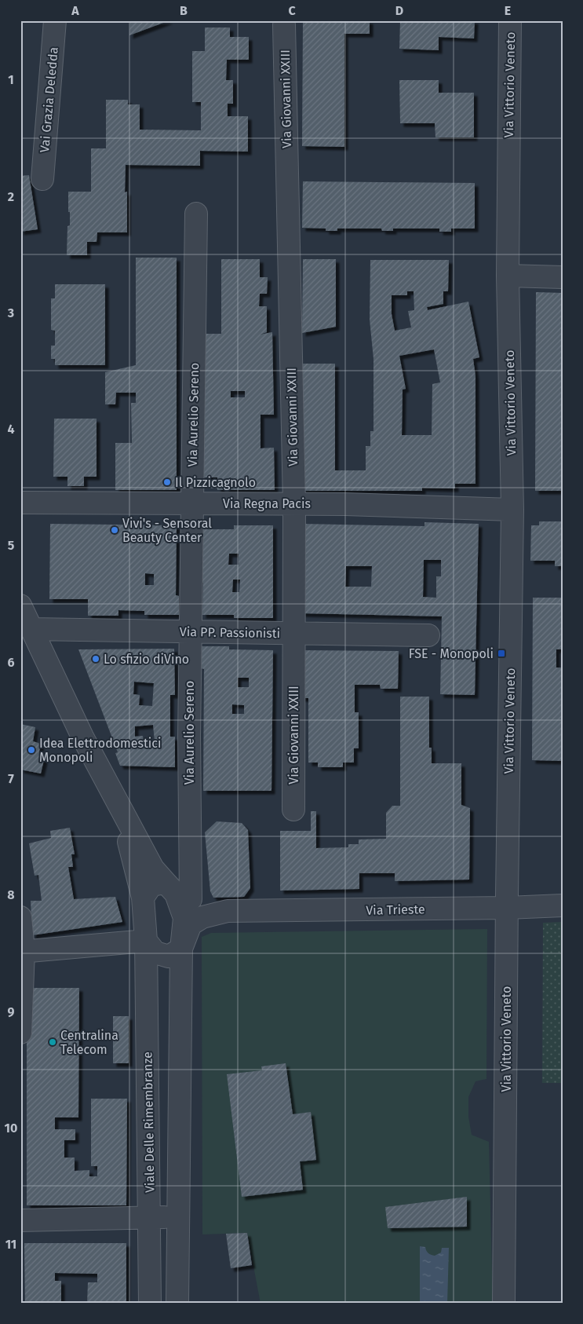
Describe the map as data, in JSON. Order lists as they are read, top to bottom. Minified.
{"streets":{"street":["Via Vittorio Veneto","Via Giovanni XXIII","Vai Grazia Deledda","Via Aurelio Sereno","Via Regna Pacis","Via PP. Passionisti","Via Trieste","Viale Delle Rimembranze"]},"crossings":[["Via Vittorio Veneto","Via Regna Pacis"],["Via Vittorio Veneto","Via Trieste"],["Via Giovanni XXIII","Via Regna Pacis"],["Via Giovanni XXIII","Via PP. Passionisti"],["Via Aurelio Sereno","Via Regna Pacis"],["Via Aurelio Sereno","Via PP. Passionisti"]],"places":{"other":["Il Pizzicagnolo","Vivi's - Sensoral Beauty Center","Lo sfizio diVino","Idea Elettrodomestici Monopoli","Centralina Telecom"],"transit":["FSE - Monopoli"]},"grid":{"columns":["A","B","C","D","E"],"rows":["1","2","3","4","5","6","7","8","9","10","11"]}}
